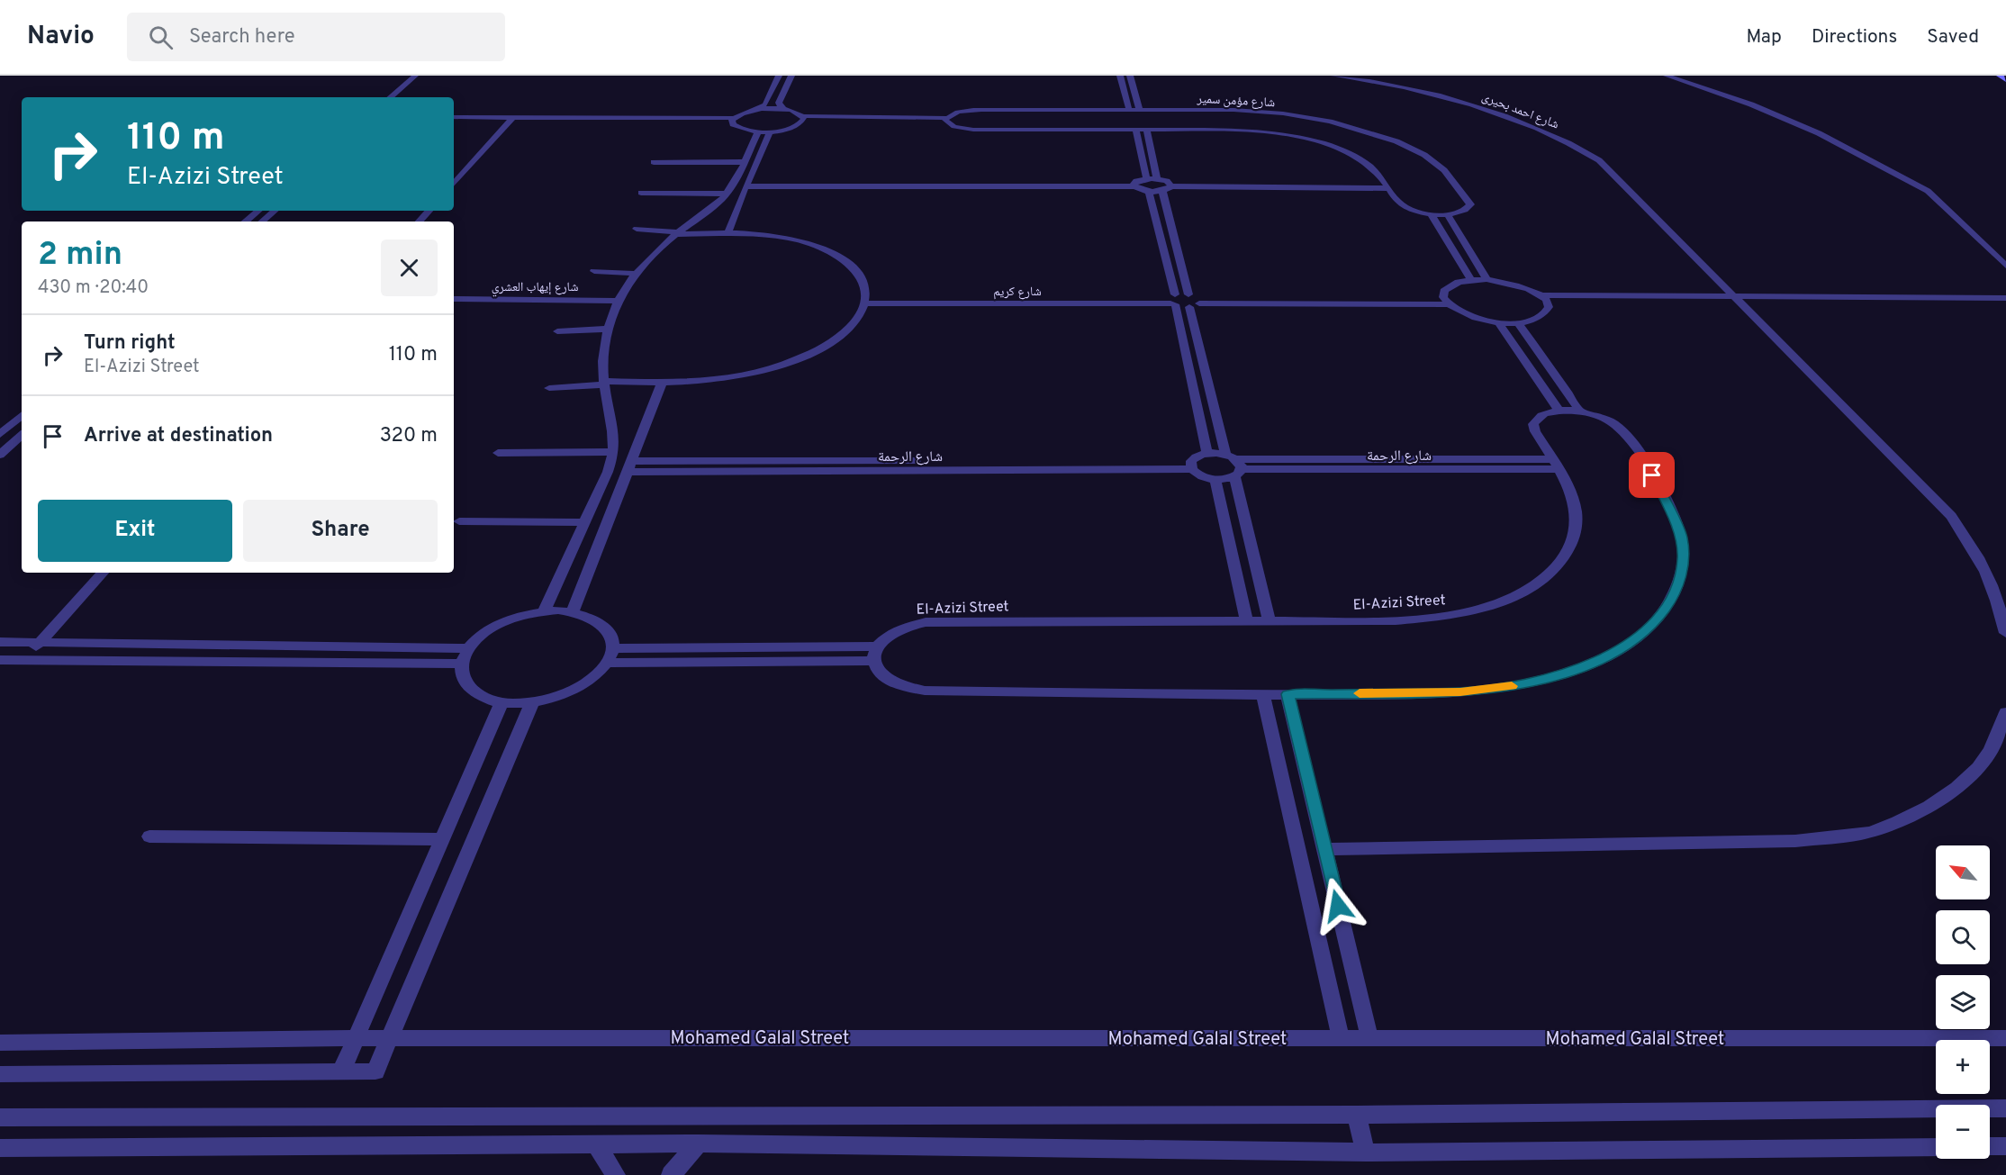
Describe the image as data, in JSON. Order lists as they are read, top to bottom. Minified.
{"streets":{"street":["شارع مؤمن سمير","شارع احمد بحيرى","شارع إيهاب العشري","شارع كريم","شارع الرحمة","El-Azizi Street","Mohamed Galal Street"]},"crossings":[["شارع الرحمة","El-Azizi Street"]],"north":"top left","page":{"header":"Navio","search":"Search here","nav":["Map","Directions","Saved"],"turn":["110 m","El-Azizi Street"],"heading":["2 min","430 m · 20:40"],"list":[{"name":"Turn right","note":"El-Azizi Street","value":"110 m"},{"name":"Arrive at destination","value":"320 m"}],"buttons":["Exit","Share"],"map_buttons":["+","−"]}}
